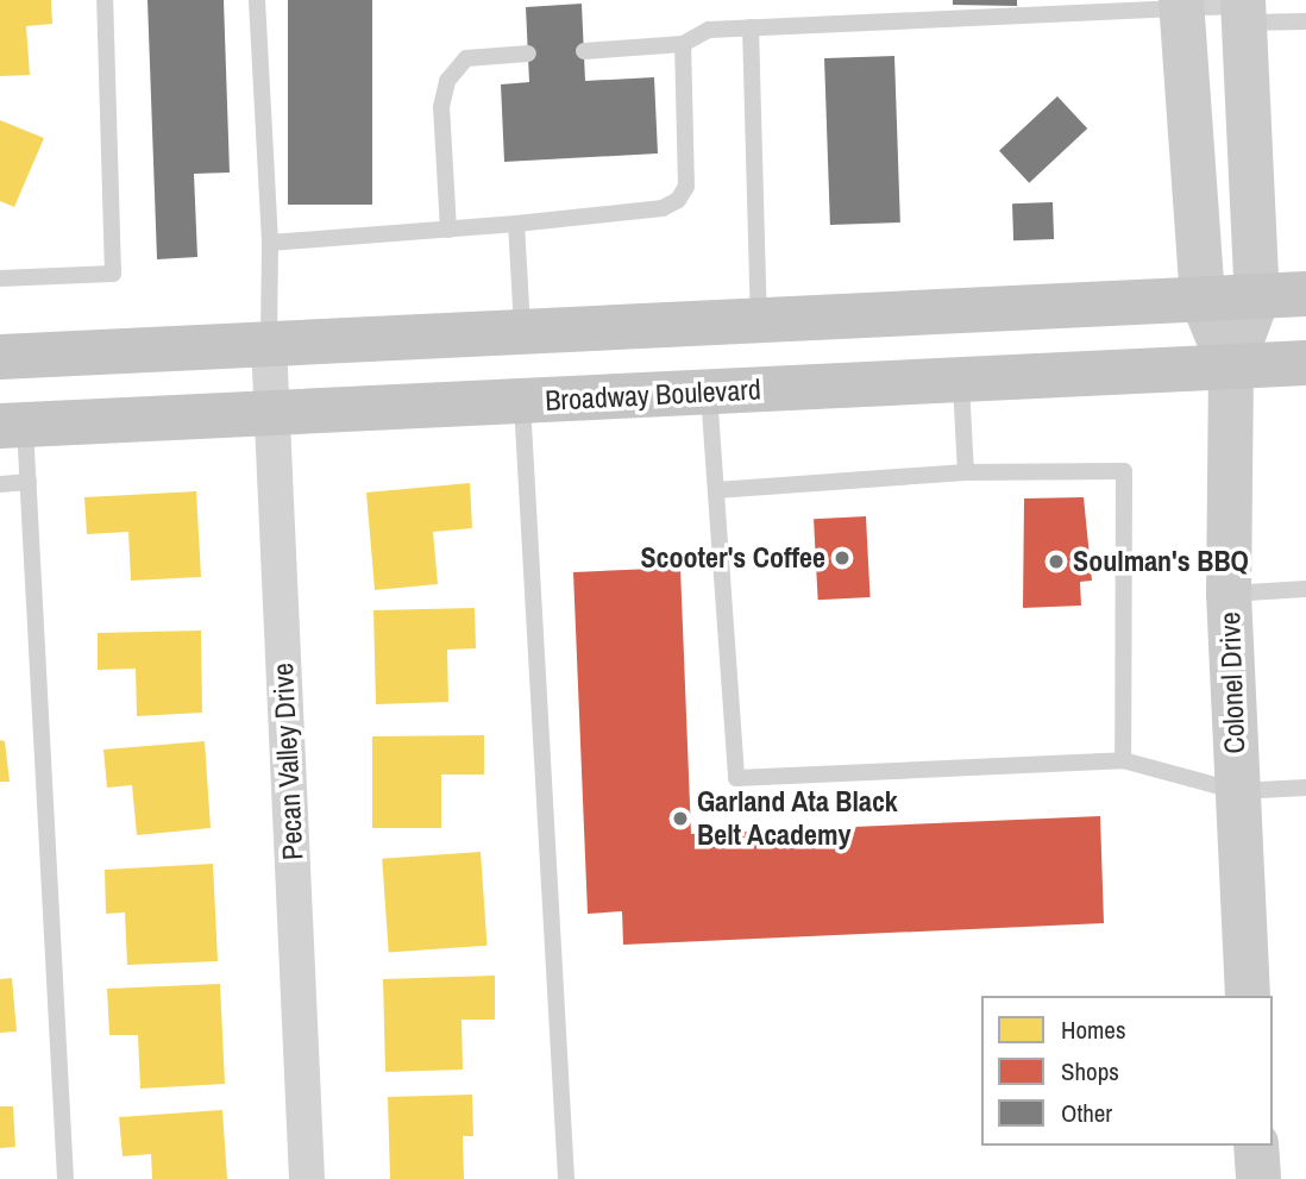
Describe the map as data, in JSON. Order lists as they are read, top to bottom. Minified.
{"streets":{"main road":["Broadway Boulevard"],"street":["Colonel Drive","Pecan Valley Drive"]},"crossings":[["Broadway Boulevard","Colonel Drive"],["Broadway Boulevard","Pecan Valley Drive"]],"places":["Scooter's Coffee","Soulman's BBQ","Garland Ata Black Belt Academy"],"legend":["Homes","Shops","Other"]}
